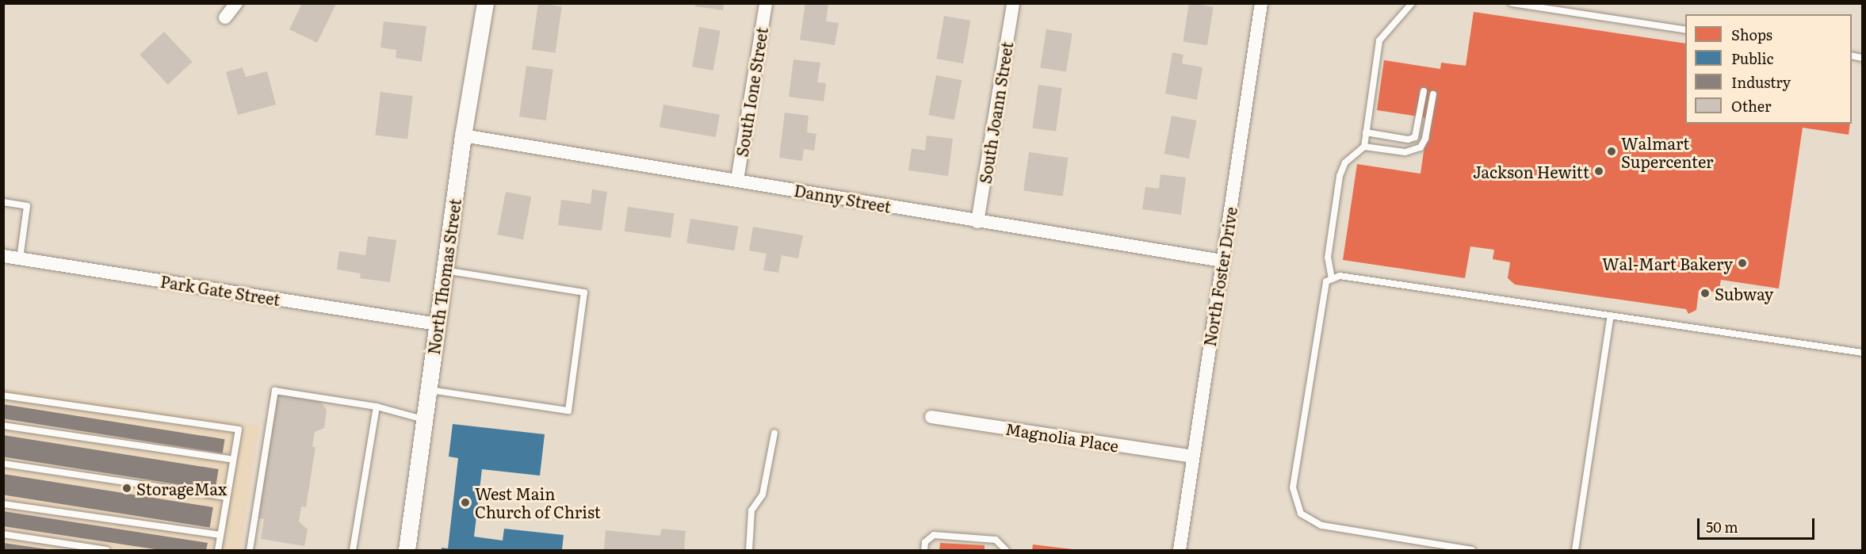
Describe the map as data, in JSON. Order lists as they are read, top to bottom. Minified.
{"streets":{"street":["South Ione Street","South Joann Street","Danny Street","North Thomas Street","North Foster Drive","Park Gate Street","Magnolia Place"]},"crossings":[["South Ione Street","Danny Street"],["South Joann Street","Danny Street"],["Danny Street","North Thomas Street"],["Danny Street","North Foster Drive"],["North Thomas Street","Park Gate Street"],["North Foster Drive","Magnolia Place"]],"places":["Walmart Supercenter","Jackson Hewitt","Wal-Mart Bakery","Subway","StorageMax","West Main Church of Christ"],"legend":["Shops","Public","Industry","Other"],"scale_bar":"50 m"}
